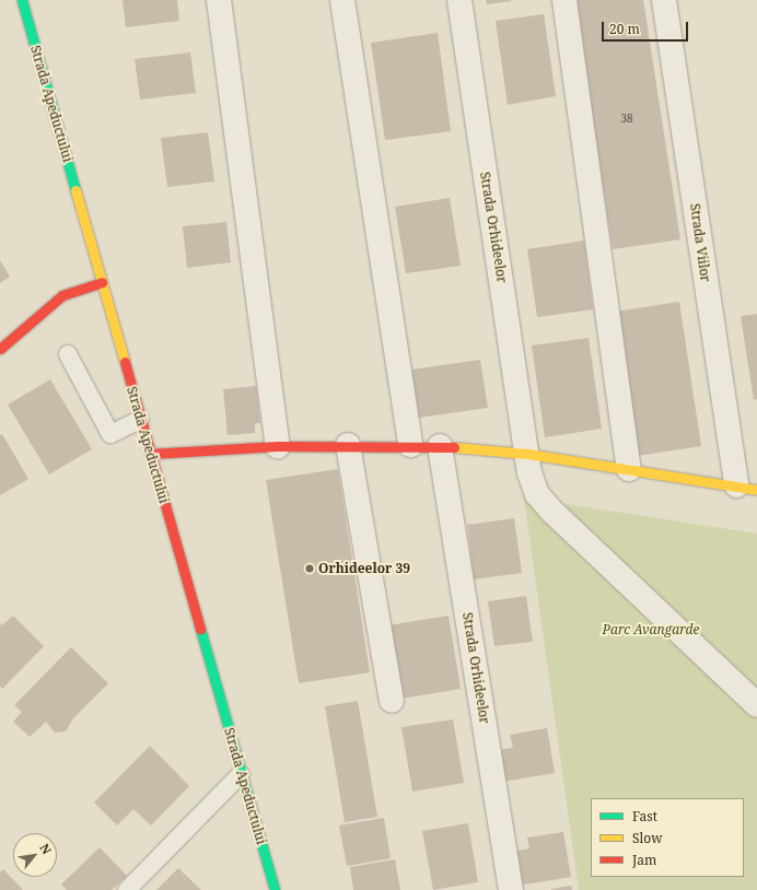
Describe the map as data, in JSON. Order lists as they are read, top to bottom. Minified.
{"streets":{"street":["Strada Apeductului","Strada Orhideelor","Strada Viilor"]},"parks":["Parc Avangarde"],"places":["Orhideelor 39"],"house_numbers":["38"],"legend":["Fast","Slow","Jam"],"scale_bar":"20 m","north":"top right"}
